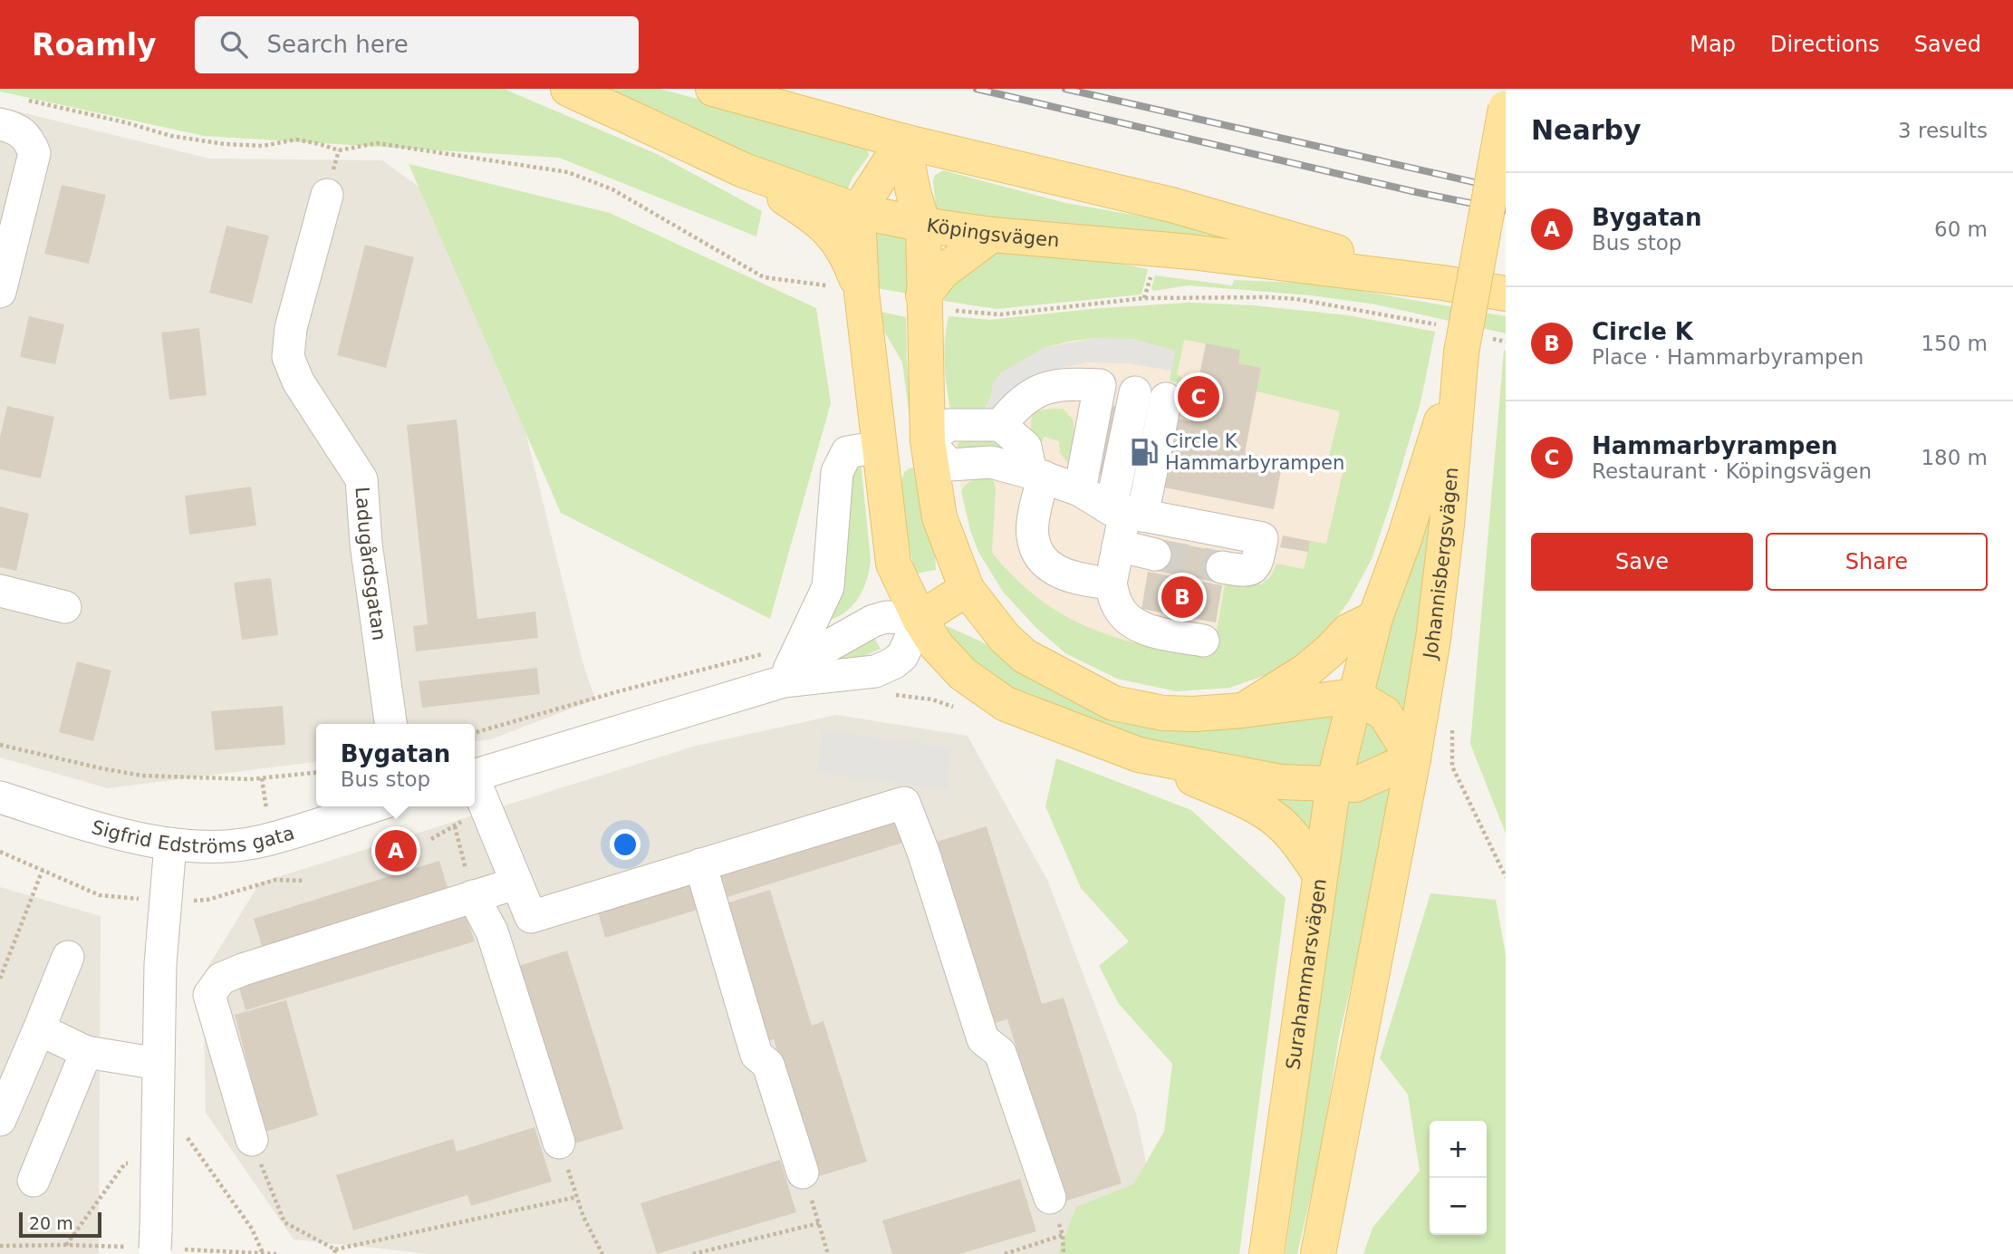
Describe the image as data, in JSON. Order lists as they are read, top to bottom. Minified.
{"streets":{"main road":["Köpingsvägen","Johannisbergsvägen","Surahammarsvägen"],"street":["Ladugårdsgatan","Sigfrid Edströms gata"]},"crossings":[["Johannisbergsvägen","Surahammarsvägen"]],"places":{"fuel station":["Circle K Hammarbyrampen"]},"scale_bar":"20 m","page":{"header":"Roamly","search":"Search here","nav":["Map","Directions","Saved"],"heading":["Nearby","3 results"],"list":[{"mark":"A","name":"Bygatan","note":"Bus stop","value":"60 m"},{"mark":"B","name":"Circle K","note":"Place · Hammarbyrampen","value":"150 m"},{"mark":"C","name":"Hammarbyrampen","note":"Restaurant · Köpingsvägen","value":"180 m"}],"pins":["C","B","A"],"buttons":["Save","Share"],"popup":["Bygatan","Bus stop"],"map_buttons":["+","−"],"scale":"20 m"}}
